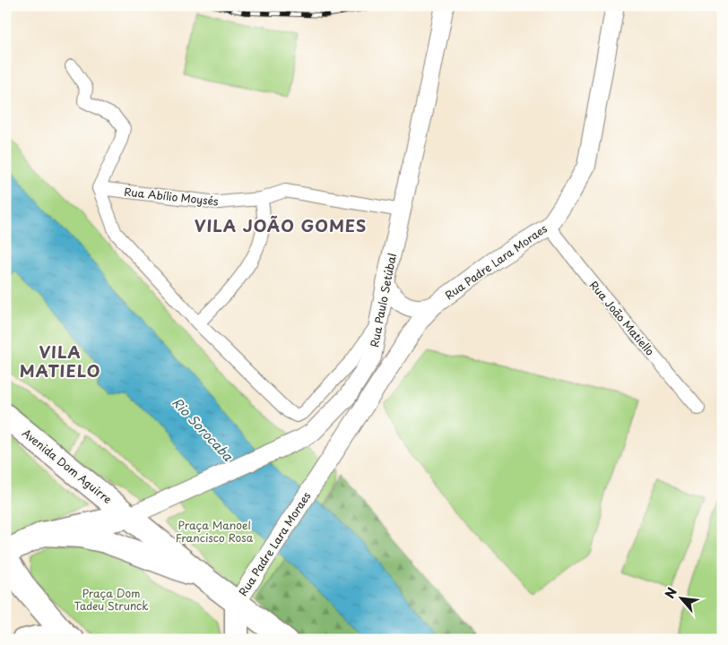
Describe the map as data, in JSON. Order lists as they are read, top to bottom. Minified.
{"streets":{"highway":["Avenida Dom Aguirre"],"main road":["Rua Padre Lara Moraes","Rua Paulo Setúbal"],"street":["Rua Abílio Moysés","Rua João Matiello"]},"crossings":[["Rua Abílio Moysés","Rua Paulo Setúbal"],["Rua Padre Lara Moraes","Rua João Matiello"],["Rua Paulo Setúbal","Avenida Dom Aguirre"]],"districts":["VILA JOÃO GOMES","VILA MATIELO"],"water":["Rio Sorocaba"],"parks":["Praça Manoel Francisco Rosa","Praça Dom Tadeu Strunck"],"north":"top left"}
